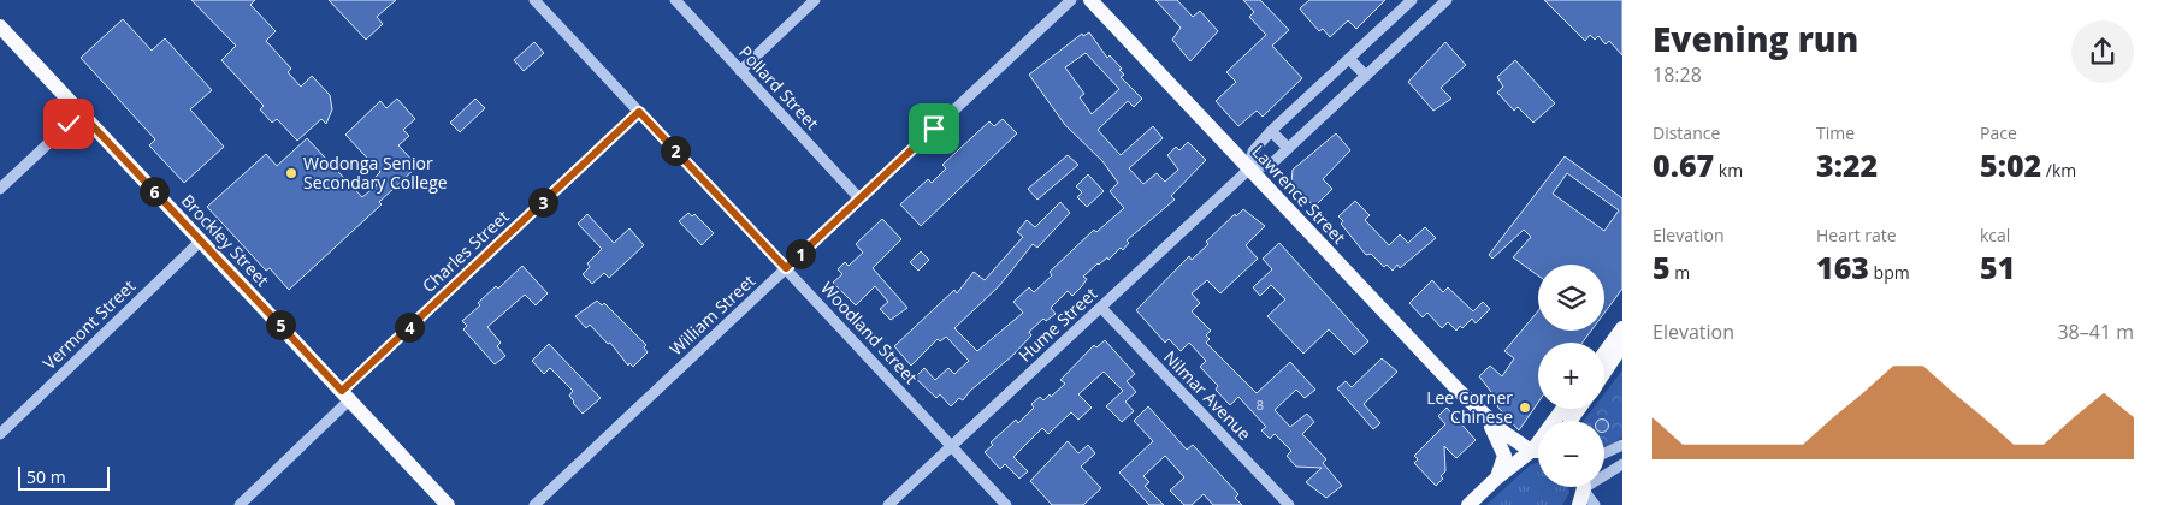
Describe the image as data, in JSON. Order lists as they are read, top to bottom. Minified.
{"streets":{"main road":["Lawrence Street","Brockley Street"],"street":["Pollard Street","Charles Street","William Street","Vermont Street","Hume Street","Woodland Street","Nilmar Avenue"]},"crossings":[["Pollard Street","William Street"],["Lawrence Street","Hume Street"],["Brockley Street","Charles Street"],["Brockley Street","Vermont Street"],["Charles Street","Woodland Street"],["William Street","Woodland Street"],["Hume Street","Woodland Street"],["Hume Street","Nilmar Avenue"]],"places":["Wodonga Senior Secondary College","Lee Corner Chinese"],"house_numbers":["8"],"scale_bar":"50 m","page":{"heading":["Evening run","18:28"],"stats":[["Distance","0.67 km"],["Time","3:22"],["Pace","5:02 /km"],["Elevation","5 m"],["Heart rate","163 bpm"],["kcal","51"]],"pins":["2","6","3","1","5","4"],"map_buttons":["+","−"],"chart":["Elevation","38–41 m"],"scale":"50 m"}}
